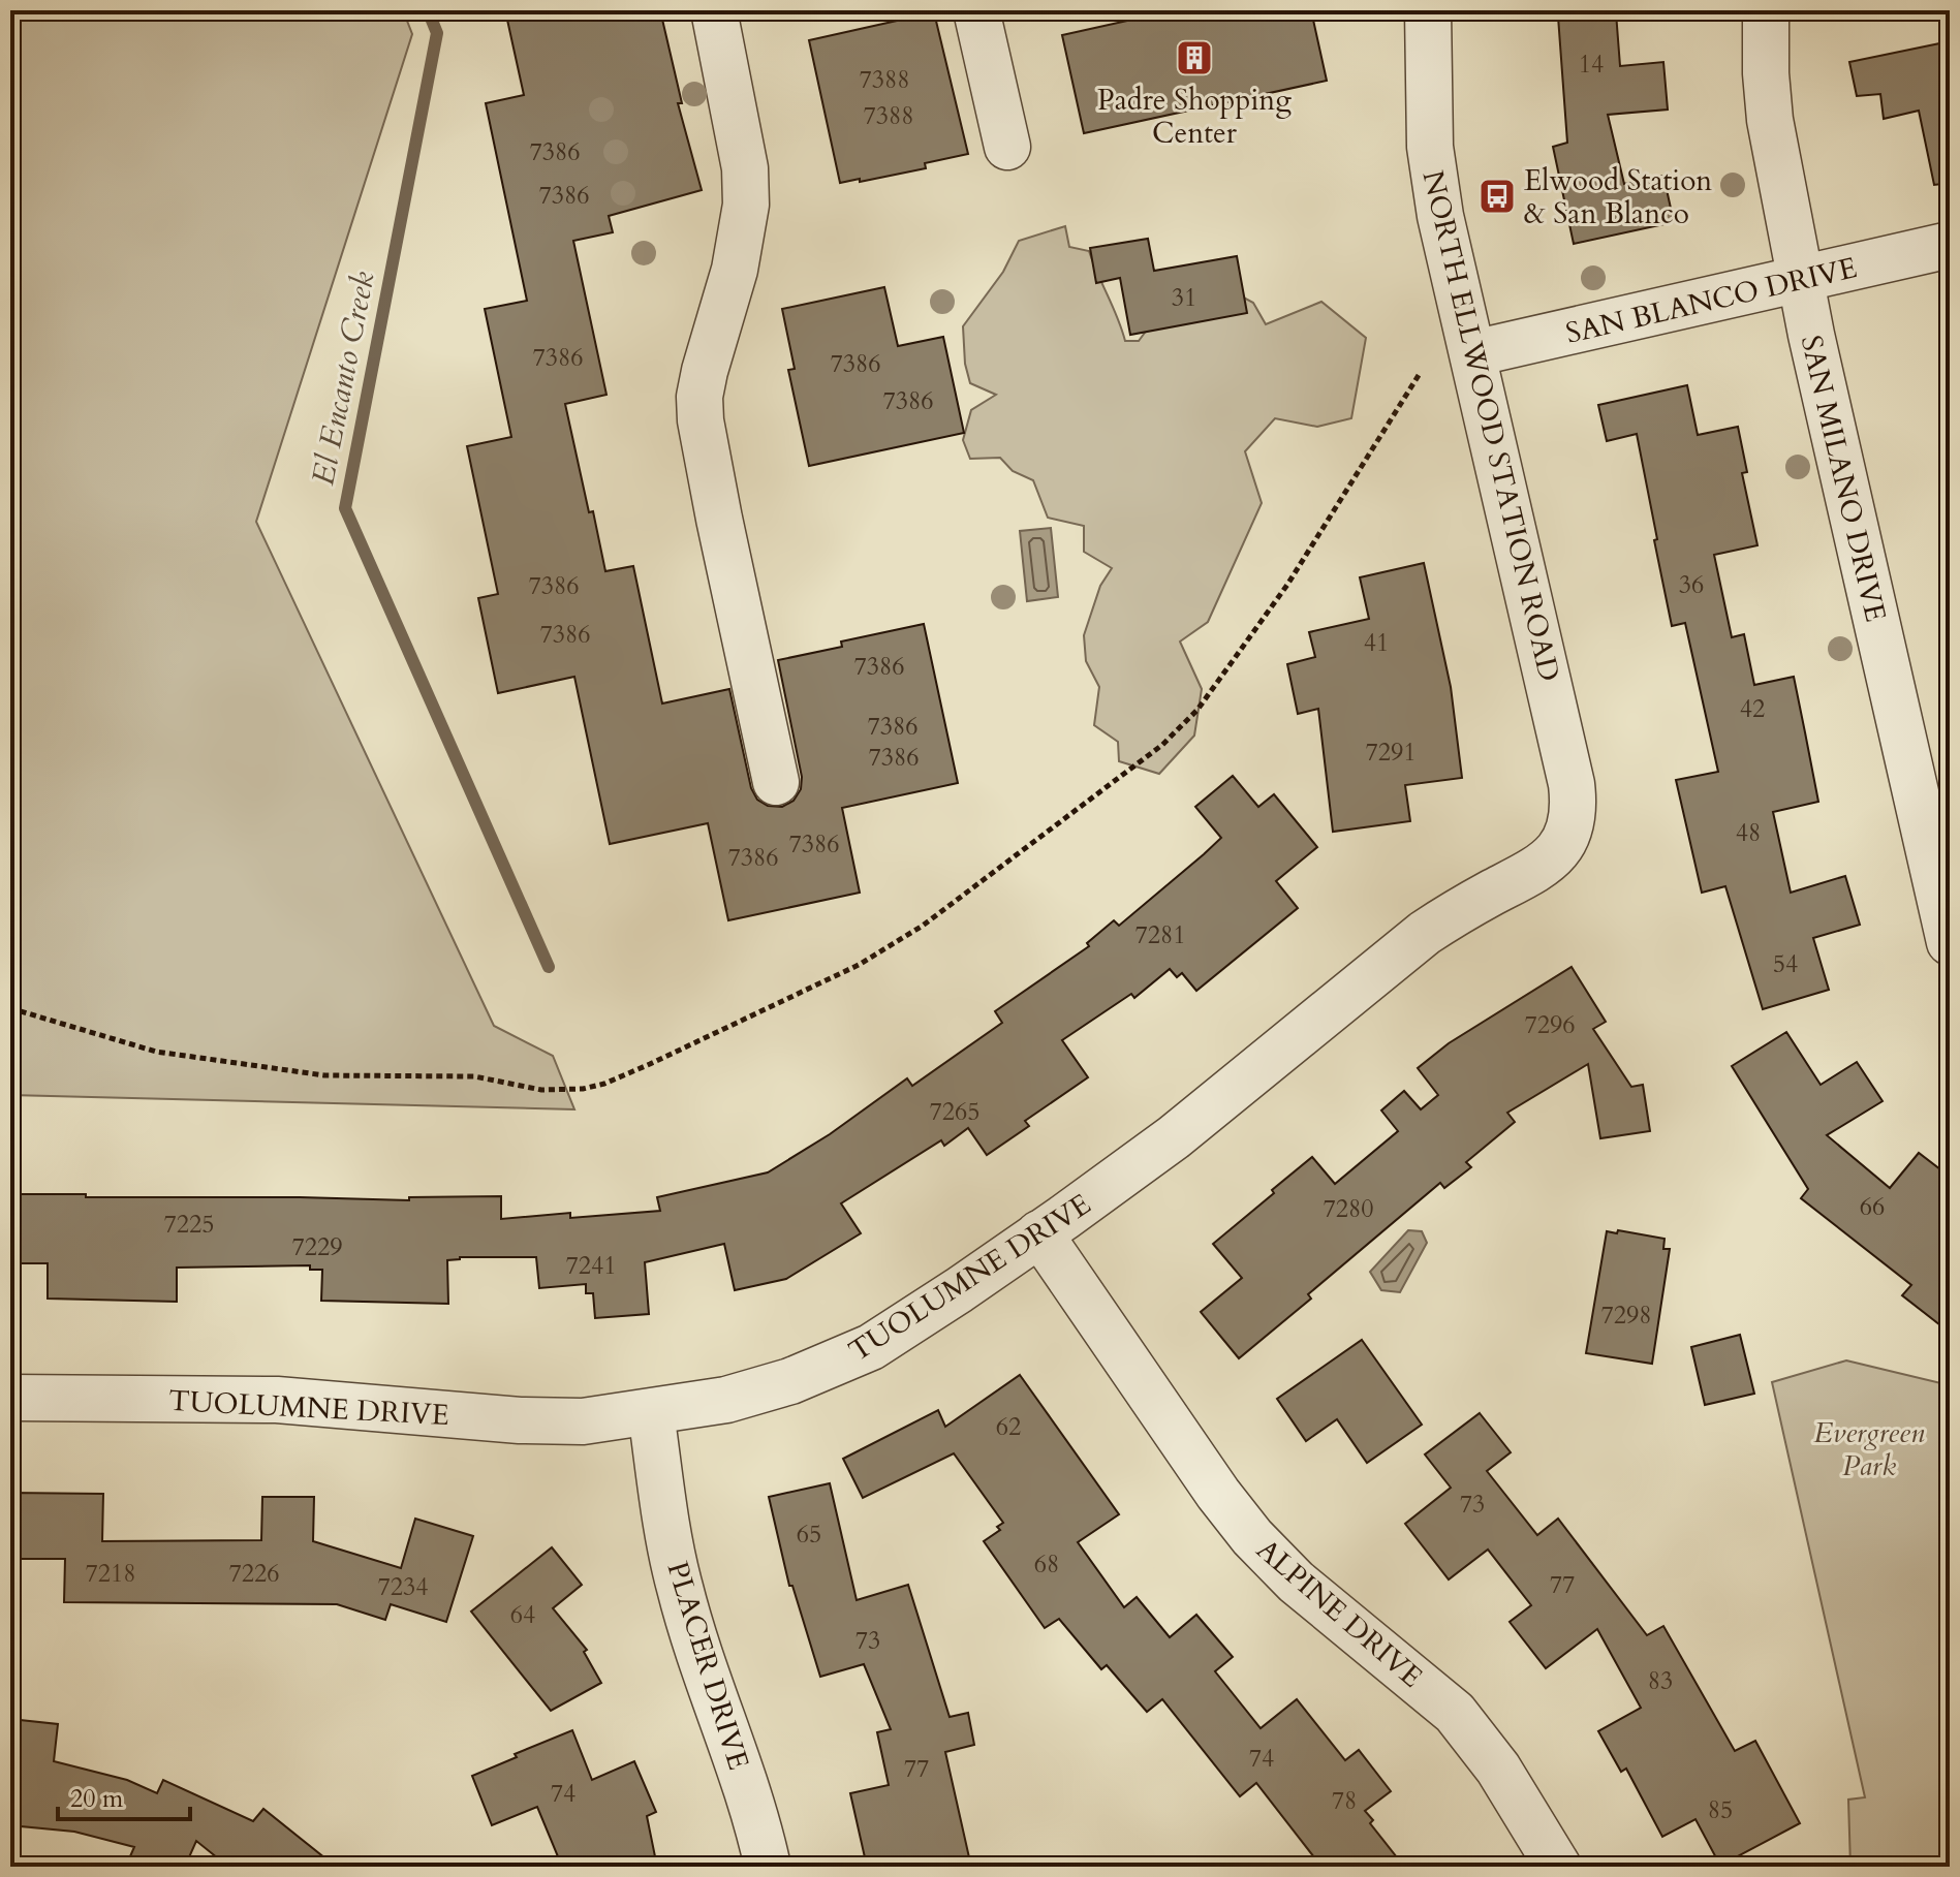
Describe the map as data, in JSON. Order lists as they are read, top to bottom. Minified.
{"streets":{"street":["SAN BLANCO DRIVE","NORTH ELLWOOD STATION ROAD","SAN MILANO DRIVE","TUOLUMNE DRIVE","ALPINE DRIVE","PLACER DRIVE"]},"crossings":[["SAN BLANCO DRIVE","NORTH ELLWOOD STATION ROAD"],["SAN BLANCO DRIVE","SAN MILANO DRIVE"],["NORTH ELLWOOD STATION ROAD","TUOLUMNE DRIVE"],["TUOLUMNE DRIVE","ALPINE DRIVE"],["TUOLUMNE DRIVE","PLACER DRIVE"]],"water":["El Encanto Creek"],"parks":["Evergreen Park"],"places":{"building":["Padre Shopping Center"],"bus stop":["Elwood Station & San Blanco"]},"house_numbers":["14","7388","7388","7386","7386","31","7386","7386","7386","36","7386","7386","41","7386","42","7386","7291","7386","48","7386","7386","7281","54","7296","7265","66","7280","7225","7229","7241","7298","62","73","65","68","7218","7226","77","7234","64","73","83","74","77","74","78","85"],"scale_bar":"20 m"}
